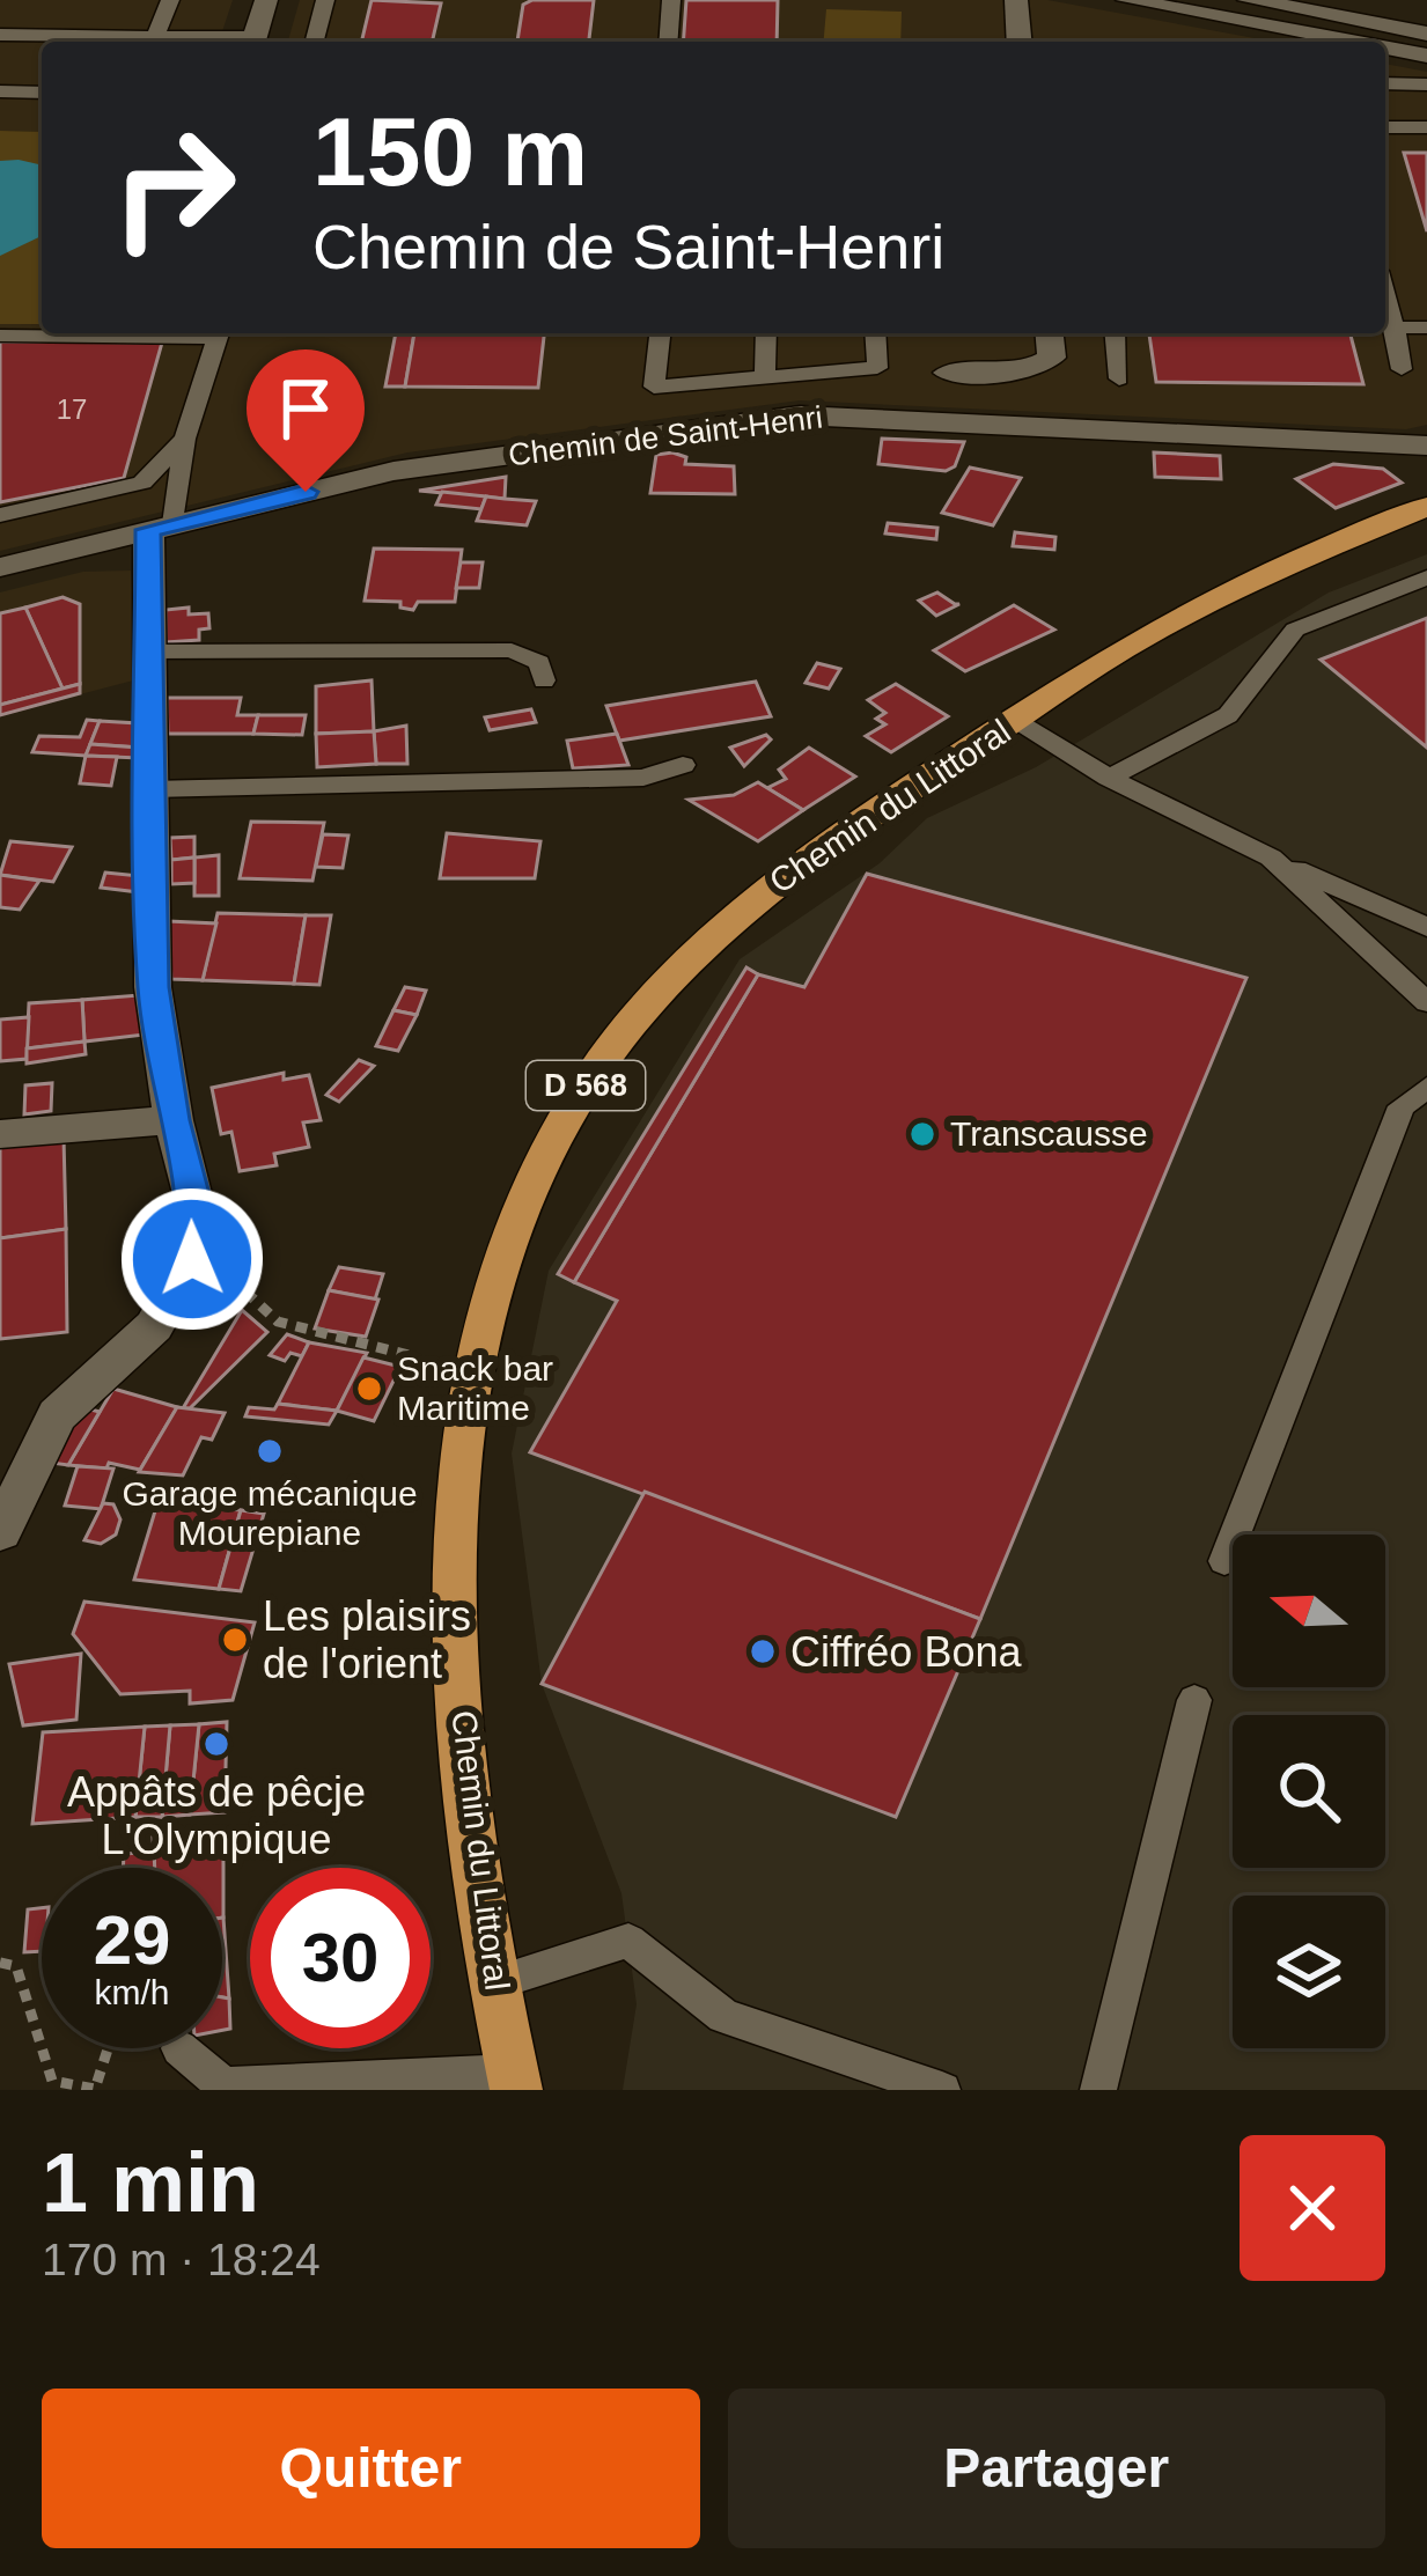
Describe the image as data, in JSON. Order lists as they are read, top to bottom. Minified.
{"streets":{"main road":["Chemin du Littoral","D 568"],"street":["Chemin de Saint-Henri"]},"places":["Transcausse","Snack bar Maritime","Garage mécanique Mourepiane","Les plaisirs de l'orient","Ciffréo Bona","Appâts de pêcje L'Olympique"],"house_numbers":["17"],"north":"left","page":{"turn":["150 m","Chemin de Saint-Henri"],"speed":"29 km/h","limit":"30","heading":["1 min","170 m · 18:24"],"buttons":["Quitter","Partager"]}}
